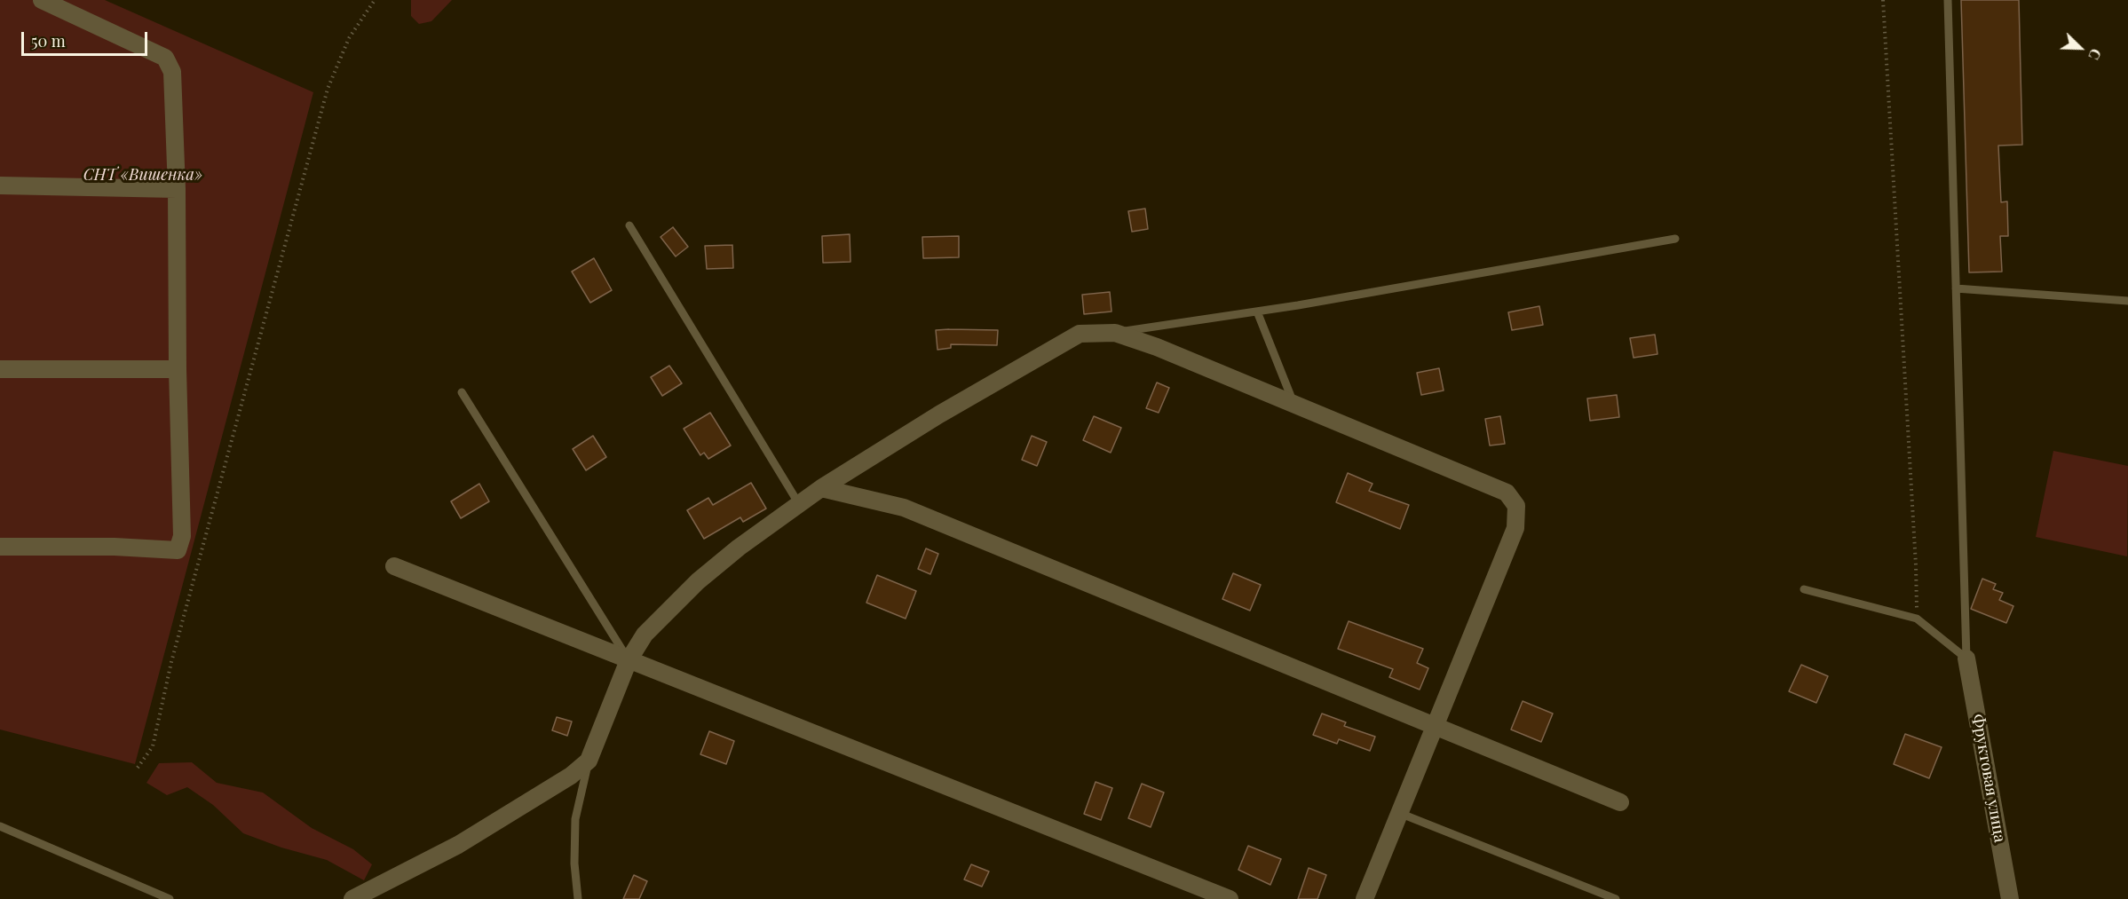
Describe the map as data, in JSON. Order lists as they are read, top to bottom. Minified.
{"streets":{"street":["Фруктовая улица"]},"parks":["СНТ «Вишенка»"],"scale_bar":"50 m","north":"bottom right"}
